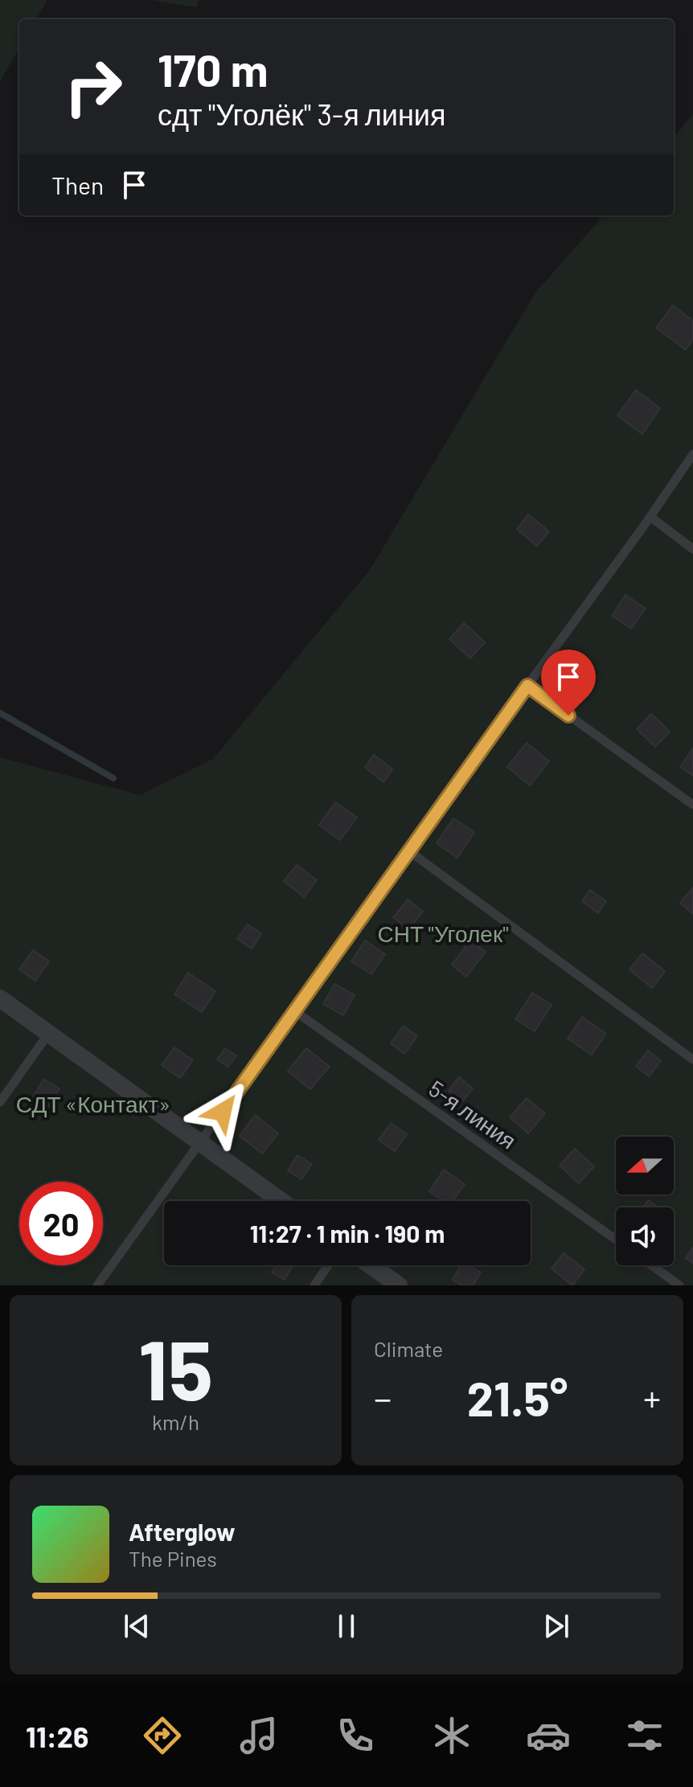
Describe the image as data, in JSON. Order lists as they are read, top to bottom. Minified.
{"streets":{"lane":["5-я линия"]},"parks":["СНТ \"Уголек\"","СДТ «Контакт»"],"north":"left","page":{"turn":["170 m","сдт \"Уголёк\" 3-я линия"],"then":"Then","limit":"20","trip":"11:27 · 1 min · 190 m","tile":[["15","km/h"],"Climate"],"heat":["−","21.5°","+"],"song":["Afterglow","The Pines"],"tabs":"11:26"}}
